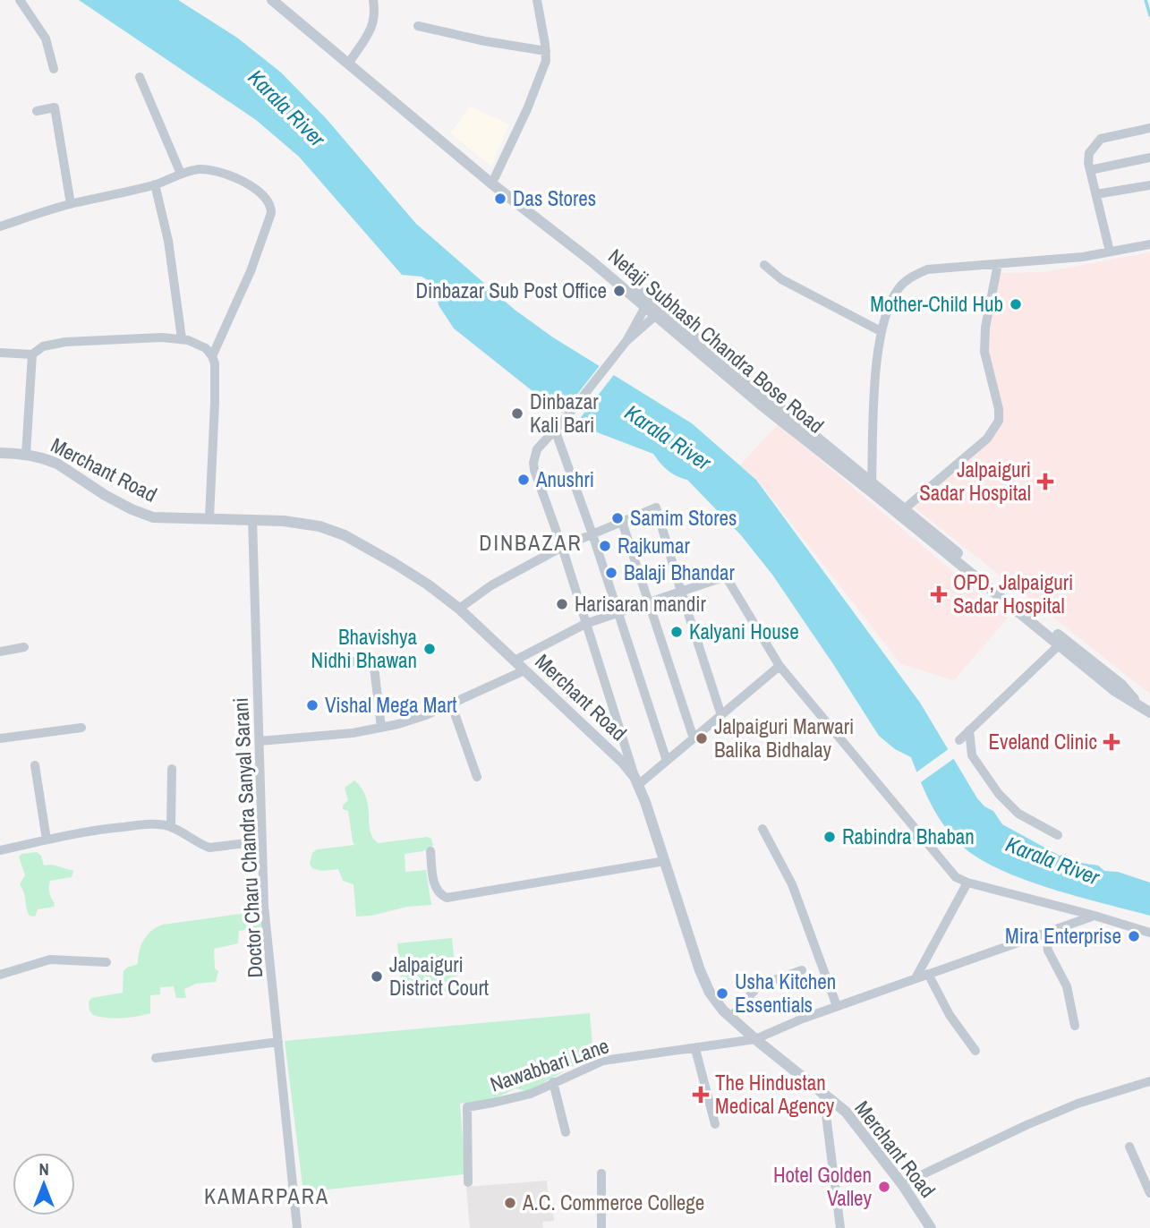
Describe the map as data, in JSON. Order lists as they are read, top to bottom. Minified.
{"streets":{"street":["Netaji Subhash Chandra Bose Road","Merchant Road","Doctor Charu Chandra Sanyal Sarani","Nawabbari Lane"]},"crossings":[["Merchant Road","Doctor Charu Chandra Sanyal Sarani"],["Merchant Road","Nawabbari Lane"]],"districts":["DINBAZAR","KAMARPARA"],"water":["Karala River"],"places":{"other":["Das Stores","Dinbazar Sub Post Office","Mother-Child Hub","Dinbazar Kali Bari","Anushri","Samim Stores","Rajkumar","Balaji Bhandar","Harisaran mandir","Kalyani House","Bhavishya Nidhi Bhawan","Vishal Mega Mart","Jalpaiguri Marwari Balika Bidhalay","Rabindra Bhaban","Mira Enterprise","Jalpaiguri District Court","Usha Kitchen Essentials","Hotel Golden Valley","A.C. Commerce College"],"health":["Jalpaiguri Sadar Hospital","OPD, Jalpaiguri Sadar Hospital","Eveland Clinic","The Hindustan Medical Agency"]},"north":"top"}
